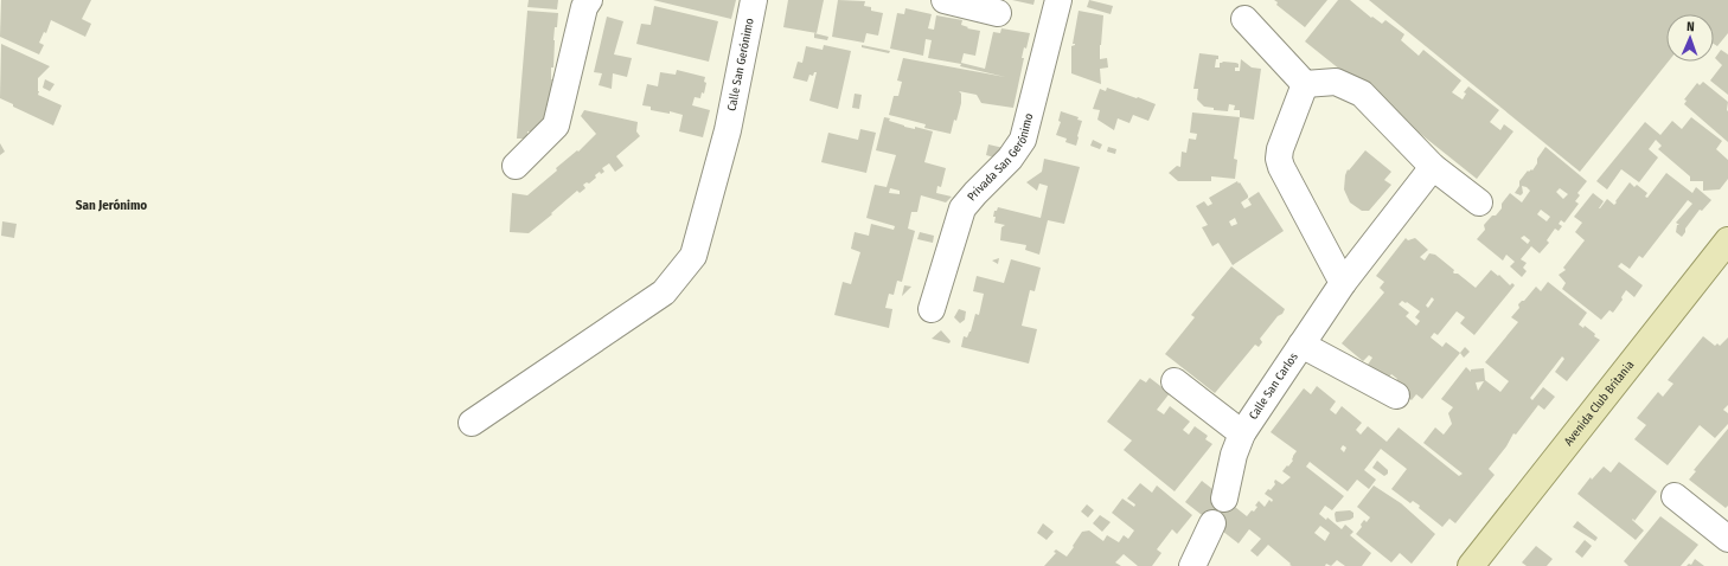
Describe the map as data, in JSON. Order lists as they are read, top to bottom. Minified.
{"streets":{"main road":["Avenida Club Britania"],"street":["Calle San Gerónimo","Privada San Gerónimo","Calle San Carlos"]},"districts":["San Jerónimo"],"north":"top"}
